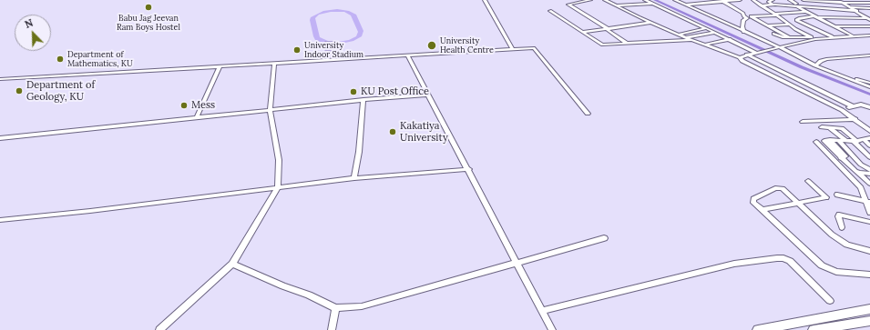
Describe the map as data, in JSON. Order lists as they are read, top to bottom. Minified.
{"places":["Babu Jag Jeevan Ram Boys Hostel","University Health Centre","University Indoor Stadium","Department of Mathematics, KU","Department of Geology, KU","KU Post Office","Mess","Kakatiya University"],"north":"top left"}
